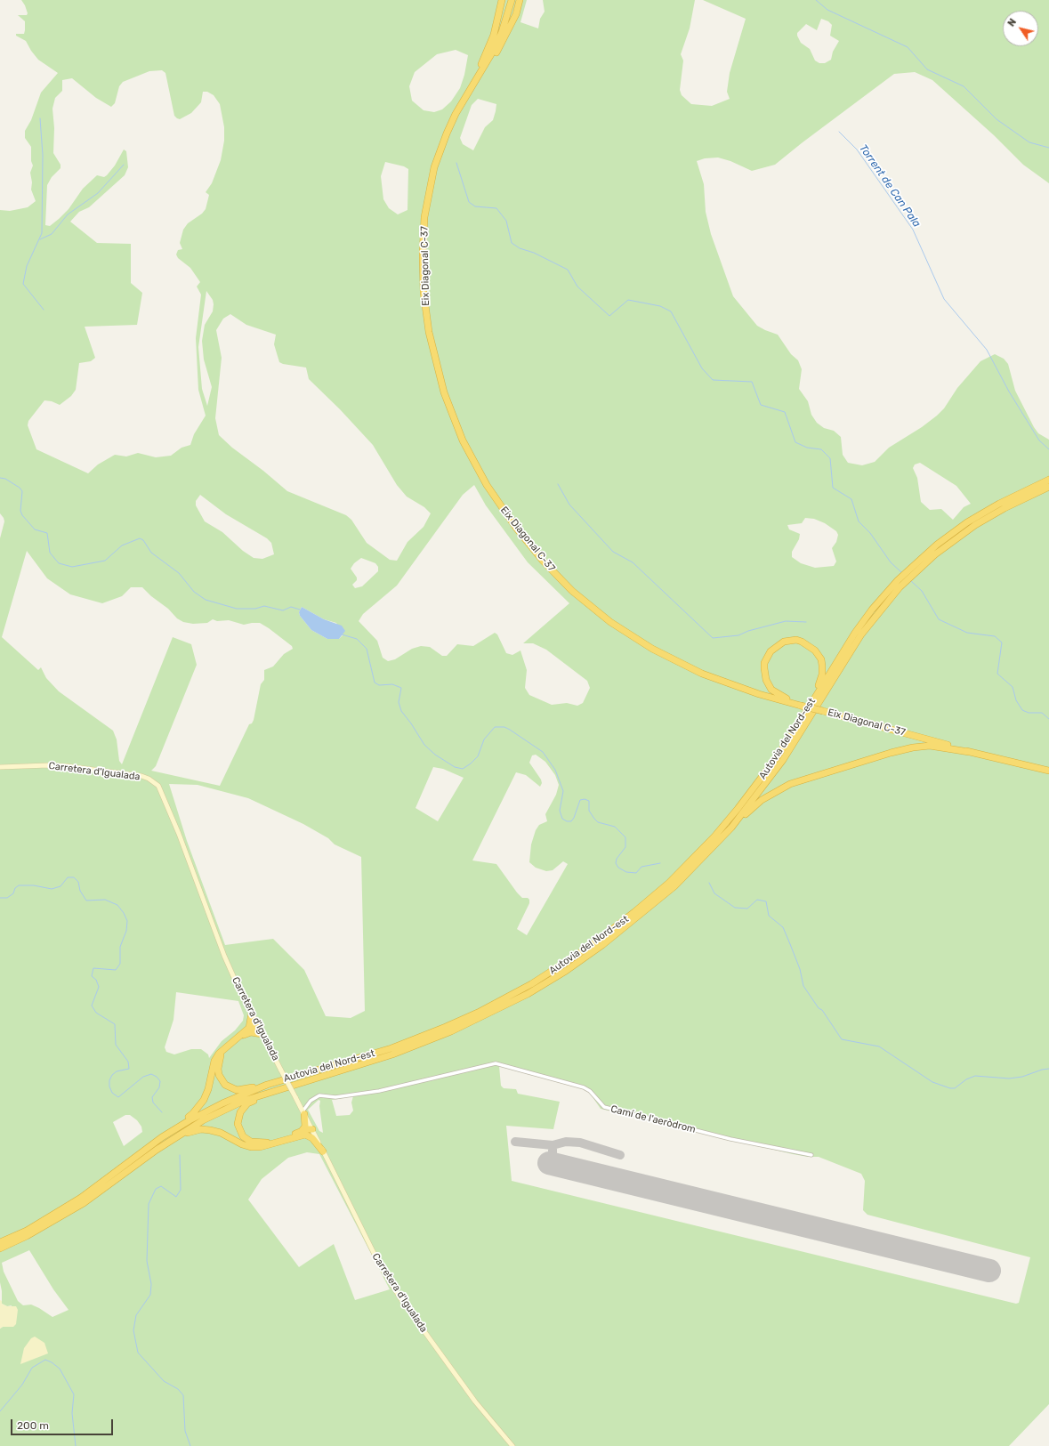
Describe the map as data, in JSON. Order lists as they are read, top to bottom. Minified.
{"streets":{"highway":["Eix Diagonal C-37","Autovia del Nord-est"],"street":["Carretera d'Igualada","Camí de l'aeròdrom"]},"crossings":[["Carretera d'Igualada","Camí de l'aeròdrom"]],"water":["Torrent de Can Pala"],"scale_bar":"200 m","north":"top left"}
